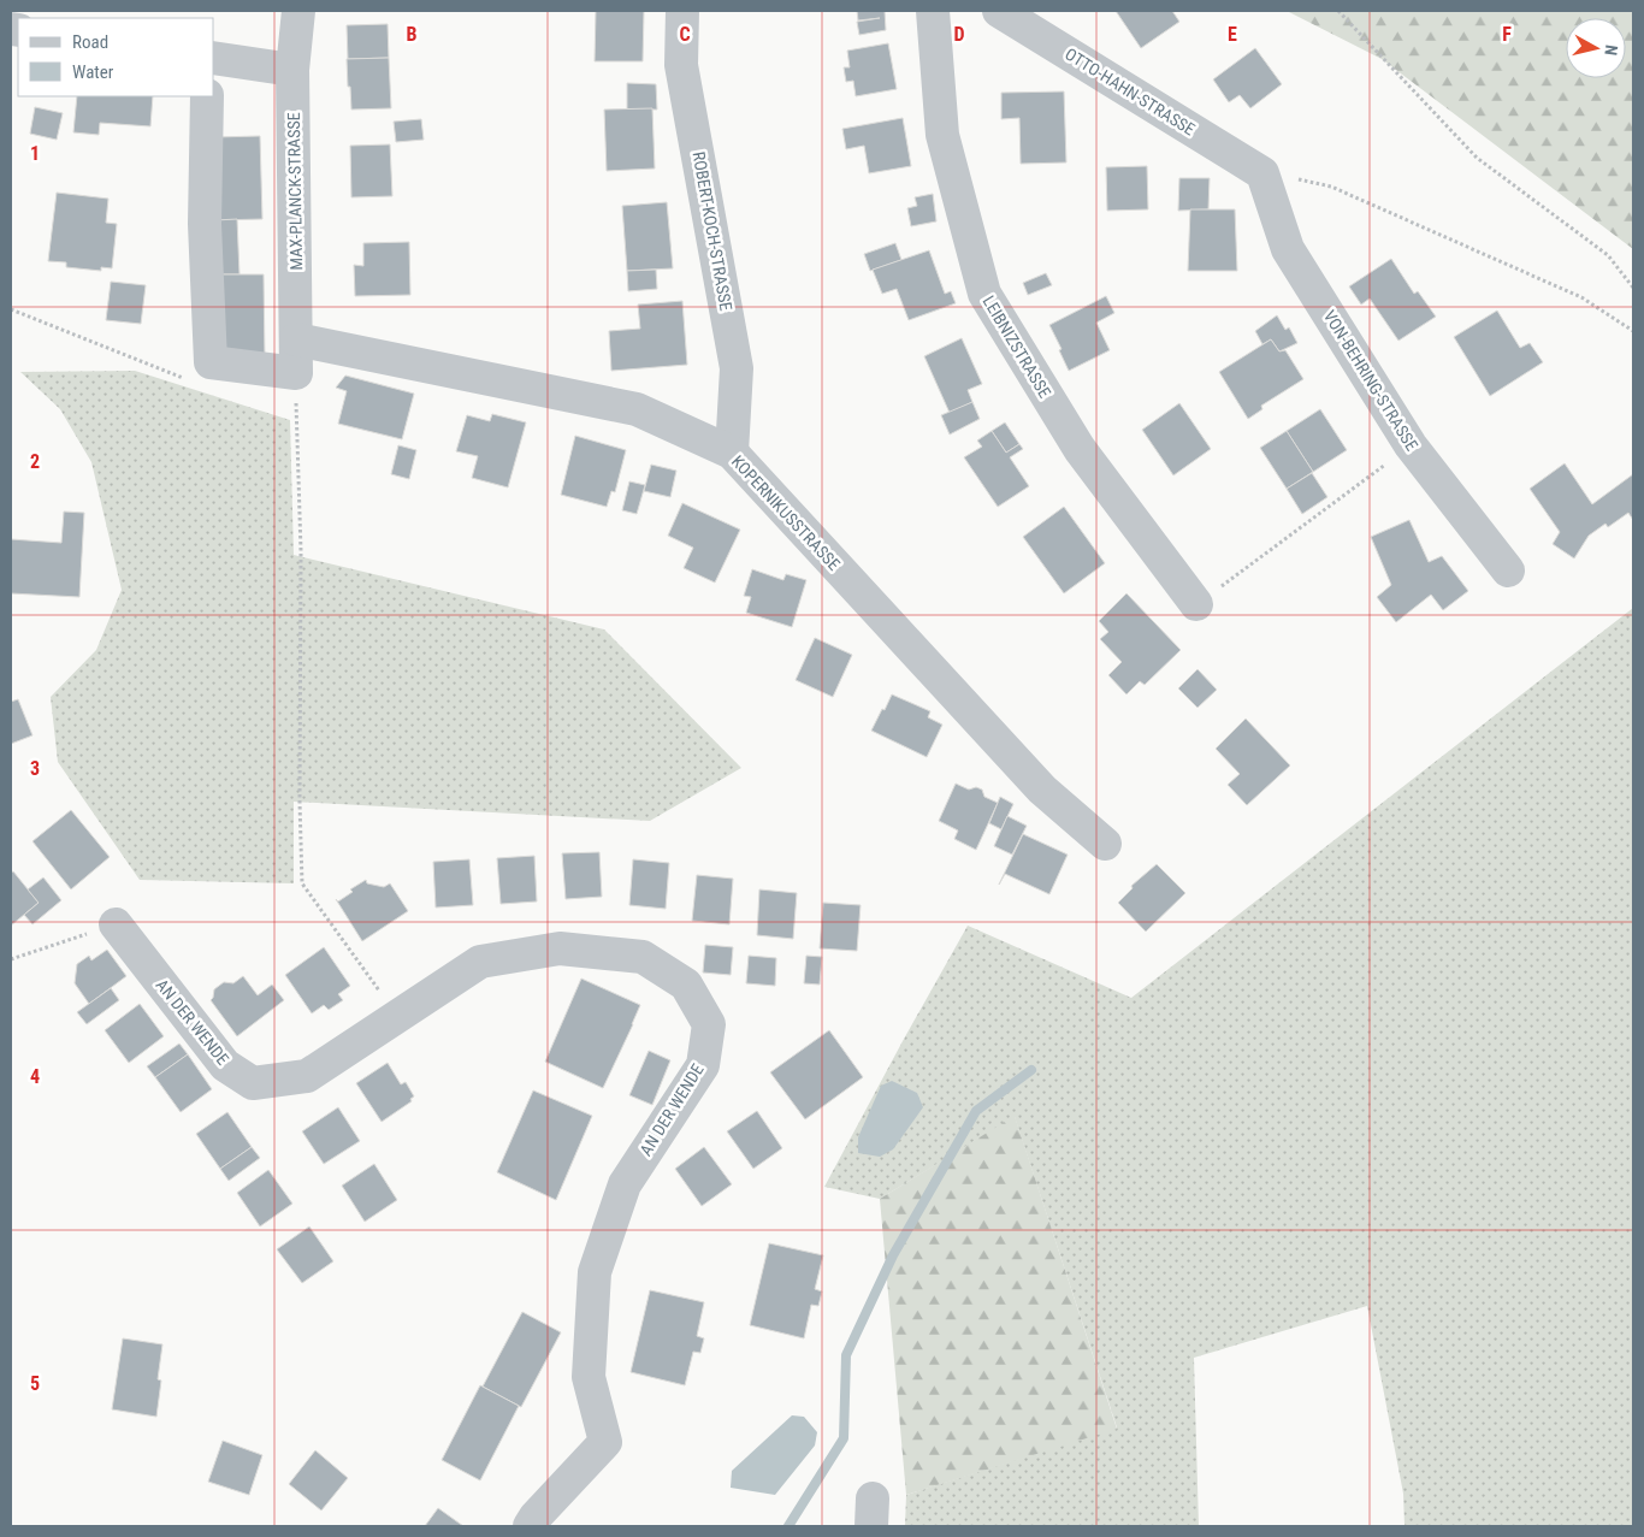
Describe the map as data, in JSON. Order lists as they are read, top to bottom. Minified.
{"streets":{"street":["OTTO-HAHN-STRASSE","MAX-PLANCK-STRASSE","ROBERT-KOCH-STRASSE","LEIBNIZSTRASSE","VON-BEHRING-STRASSE","KOPERNIKUSSTRASSE","AN DER WENDE"]},"crossings":[["OTTO-HAHN-STRASSE","VON-BEHRING-STRASSE"],["MAX-PLANCK-STRASSE","KOPERNIKUSSTRASSE"],["ROBERT-KOCH-STRASSE","KOPERNIKUSSTRASSE"]],"legend":["Road","Water"],"north":"right","grid":{"columns":["B","C","D","E","F"],"rows":["1","2","3","4","5"]}}
